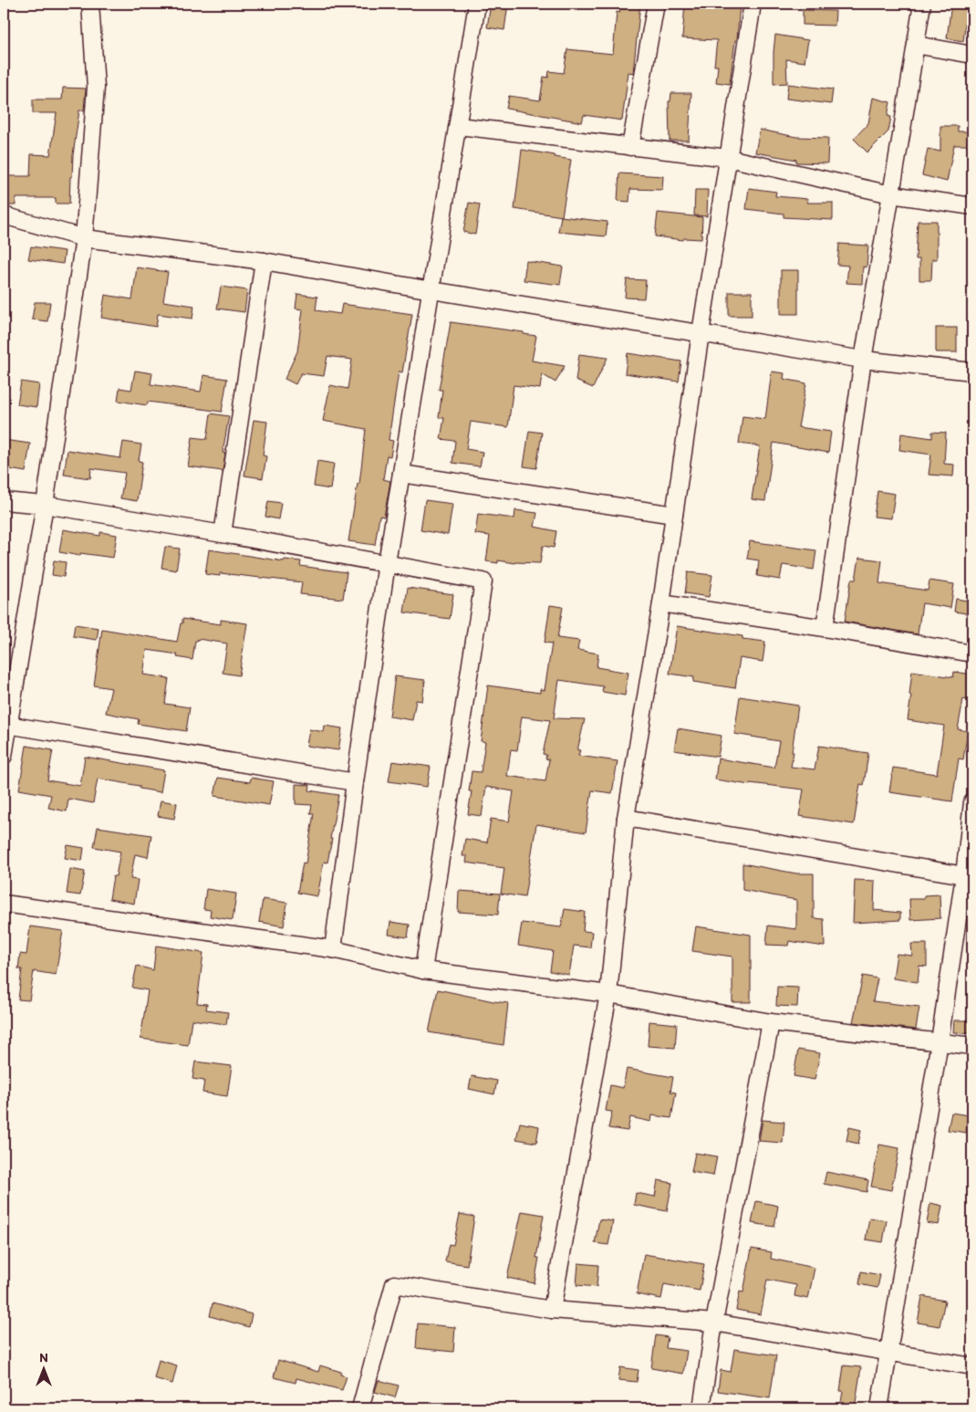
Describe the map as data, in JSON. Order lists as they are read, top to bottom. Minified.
{"north":"top"}
